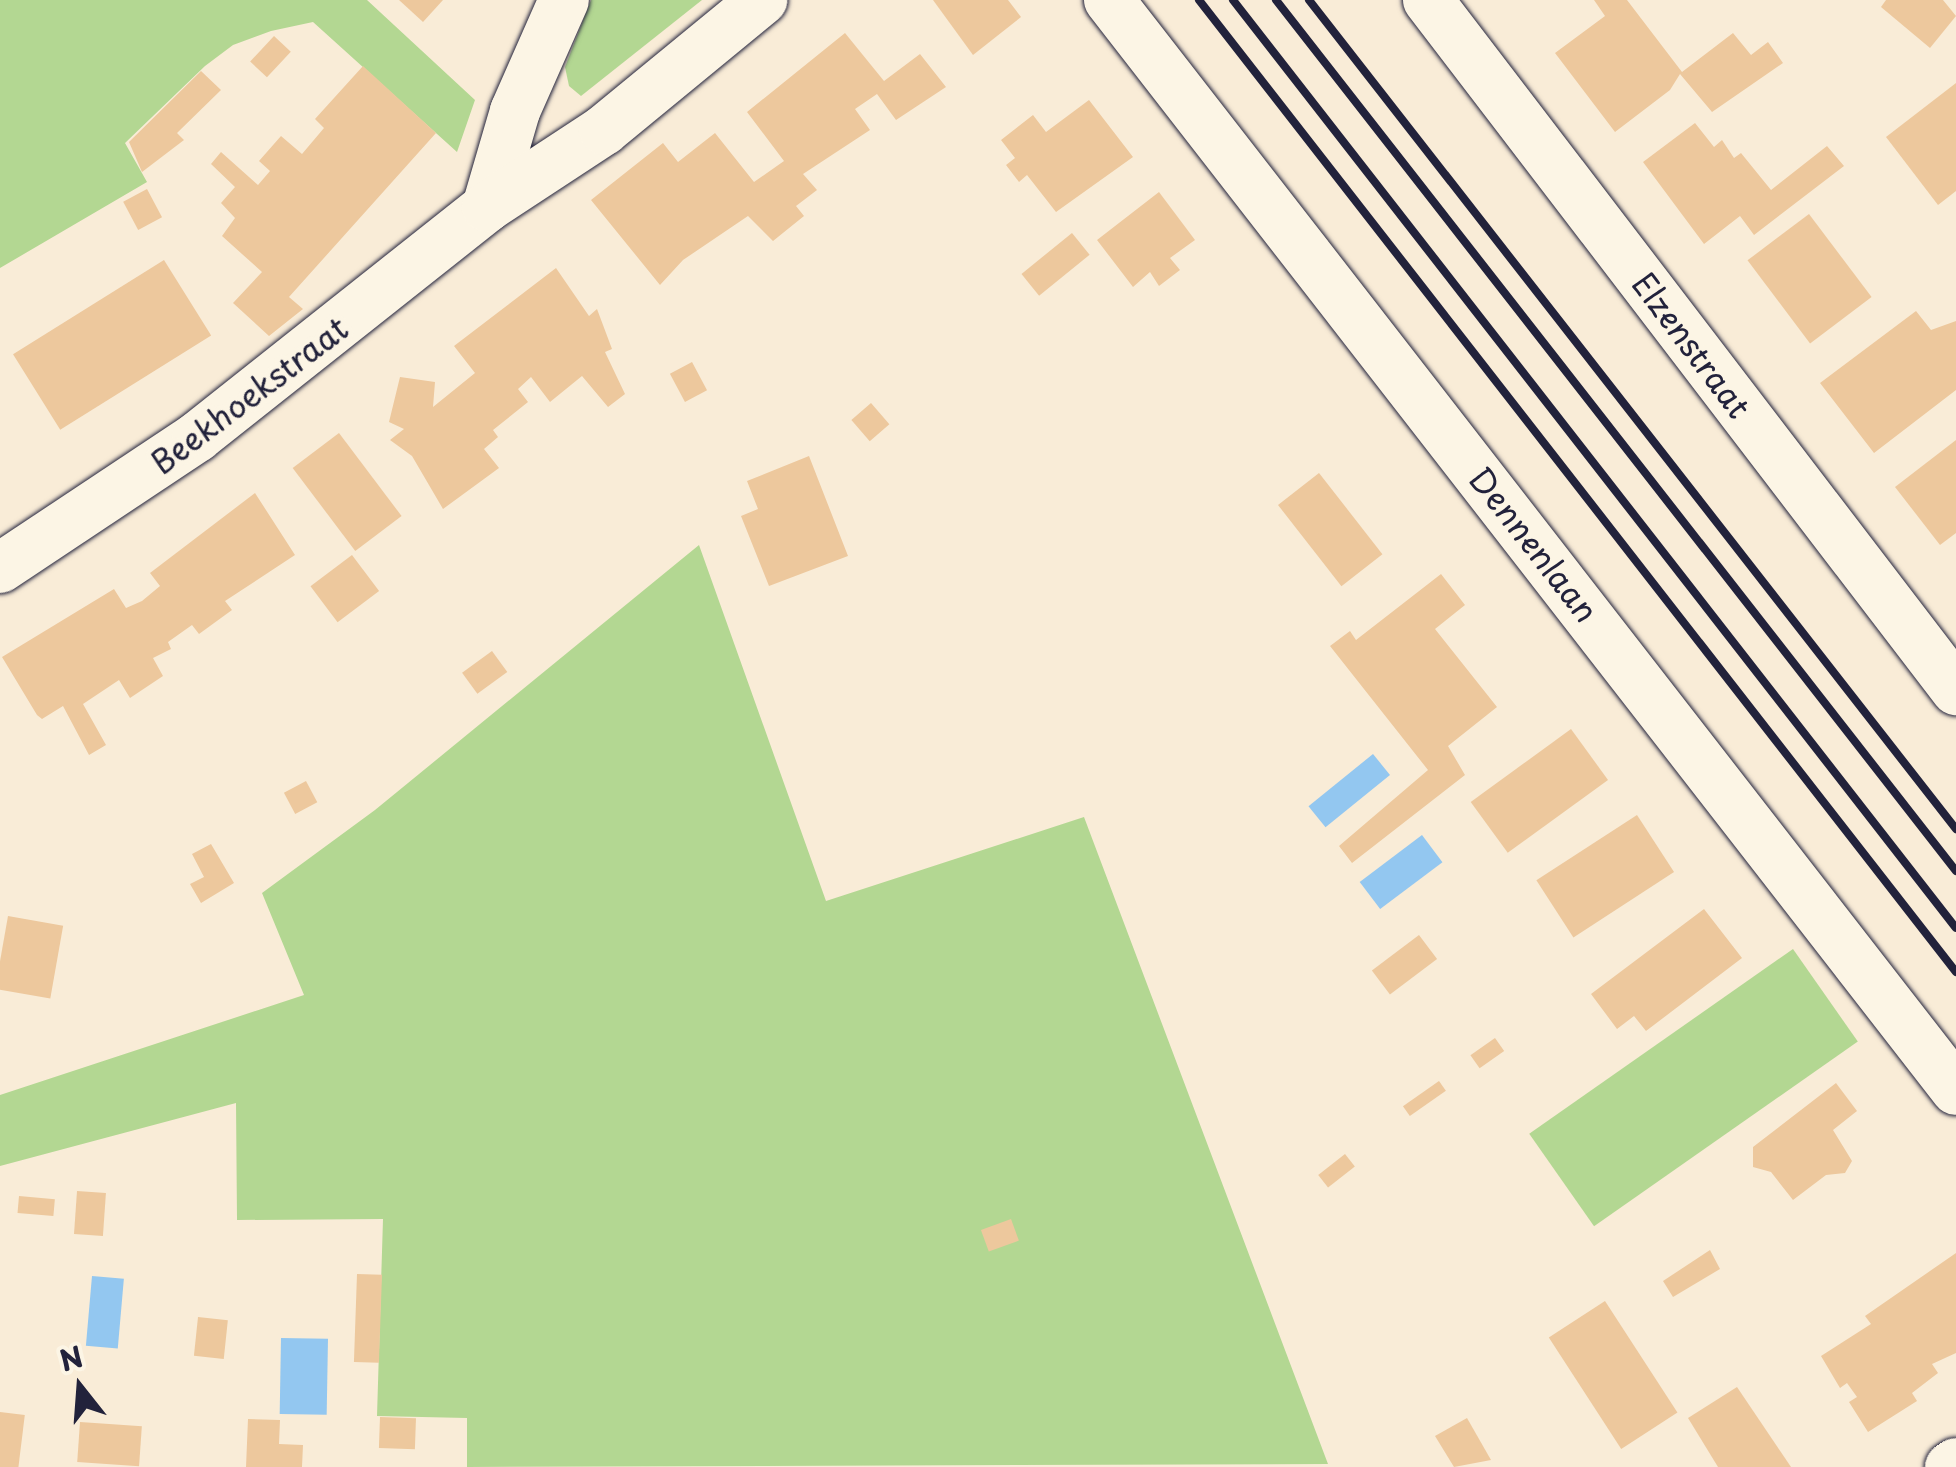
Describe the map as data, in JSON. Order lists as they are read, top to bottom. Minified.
{"streets":{"street":["Elzenstraat","Beekhoekstraat","Dennenlaan"]},"north":"top"}
